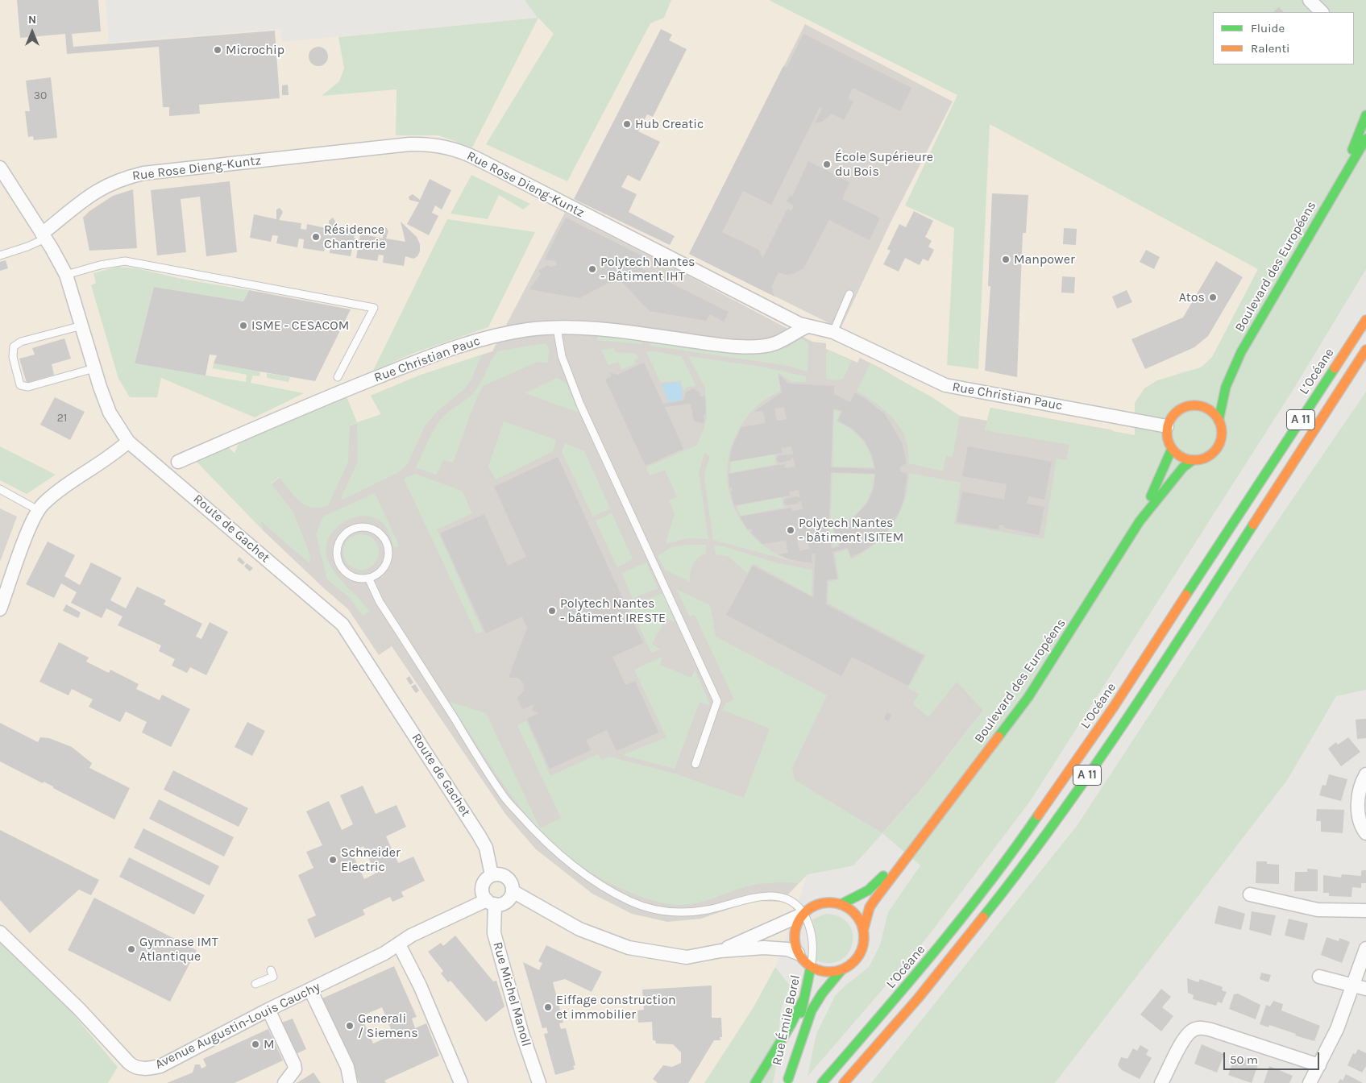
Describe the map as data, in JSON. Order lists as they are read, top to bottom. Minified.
{"streets":{"main road":["Boulevard des Européens","L’Océane","A 11","Rue Émile Borel"],"street":["Rue Rose Dieng-Kuntz","Rue Christian Pauc","Route de Gachet","Rue Michel Manoll","Avenue Augustin-Louis Cauchy"]},"crossings":[["Rue Rose Dieng-Kuntz","Rue Christian Pauc"],["Rue Rose Dieng-Kuntz","Route de Gachet"],["Boulevard des Européens","Rue Christian Pauc"],["Boulevard des Européens","Rue Émile Borel"],["Route de Gachet","Rue Michel Manoll"],["Route de Gachet","Avenue Augustin-Louis Cauchy"],["Rue Michel Manoll","Avenue Augustin-Louis Cauchy"]],"places":["Microchip","Hub Creatic","École Supérieure du Bois","Résidence Chantrerie","Manpower","Polytech Nantes - Bâtiment IHT","Atos","ISME - CESACOM","Polytech Nantes - bâtiment ISITEM","Polytech Nantes - bâtiment IRESTE","Schneider Electric","Gymnase IMT Atlantique","Eiffage construction et immobilier","Generali / Siemens","M"],"house_numbers":["30","21"],"legend":["Fluide","Ralenti"],"scale_bar":"50 m","north":"top"}
